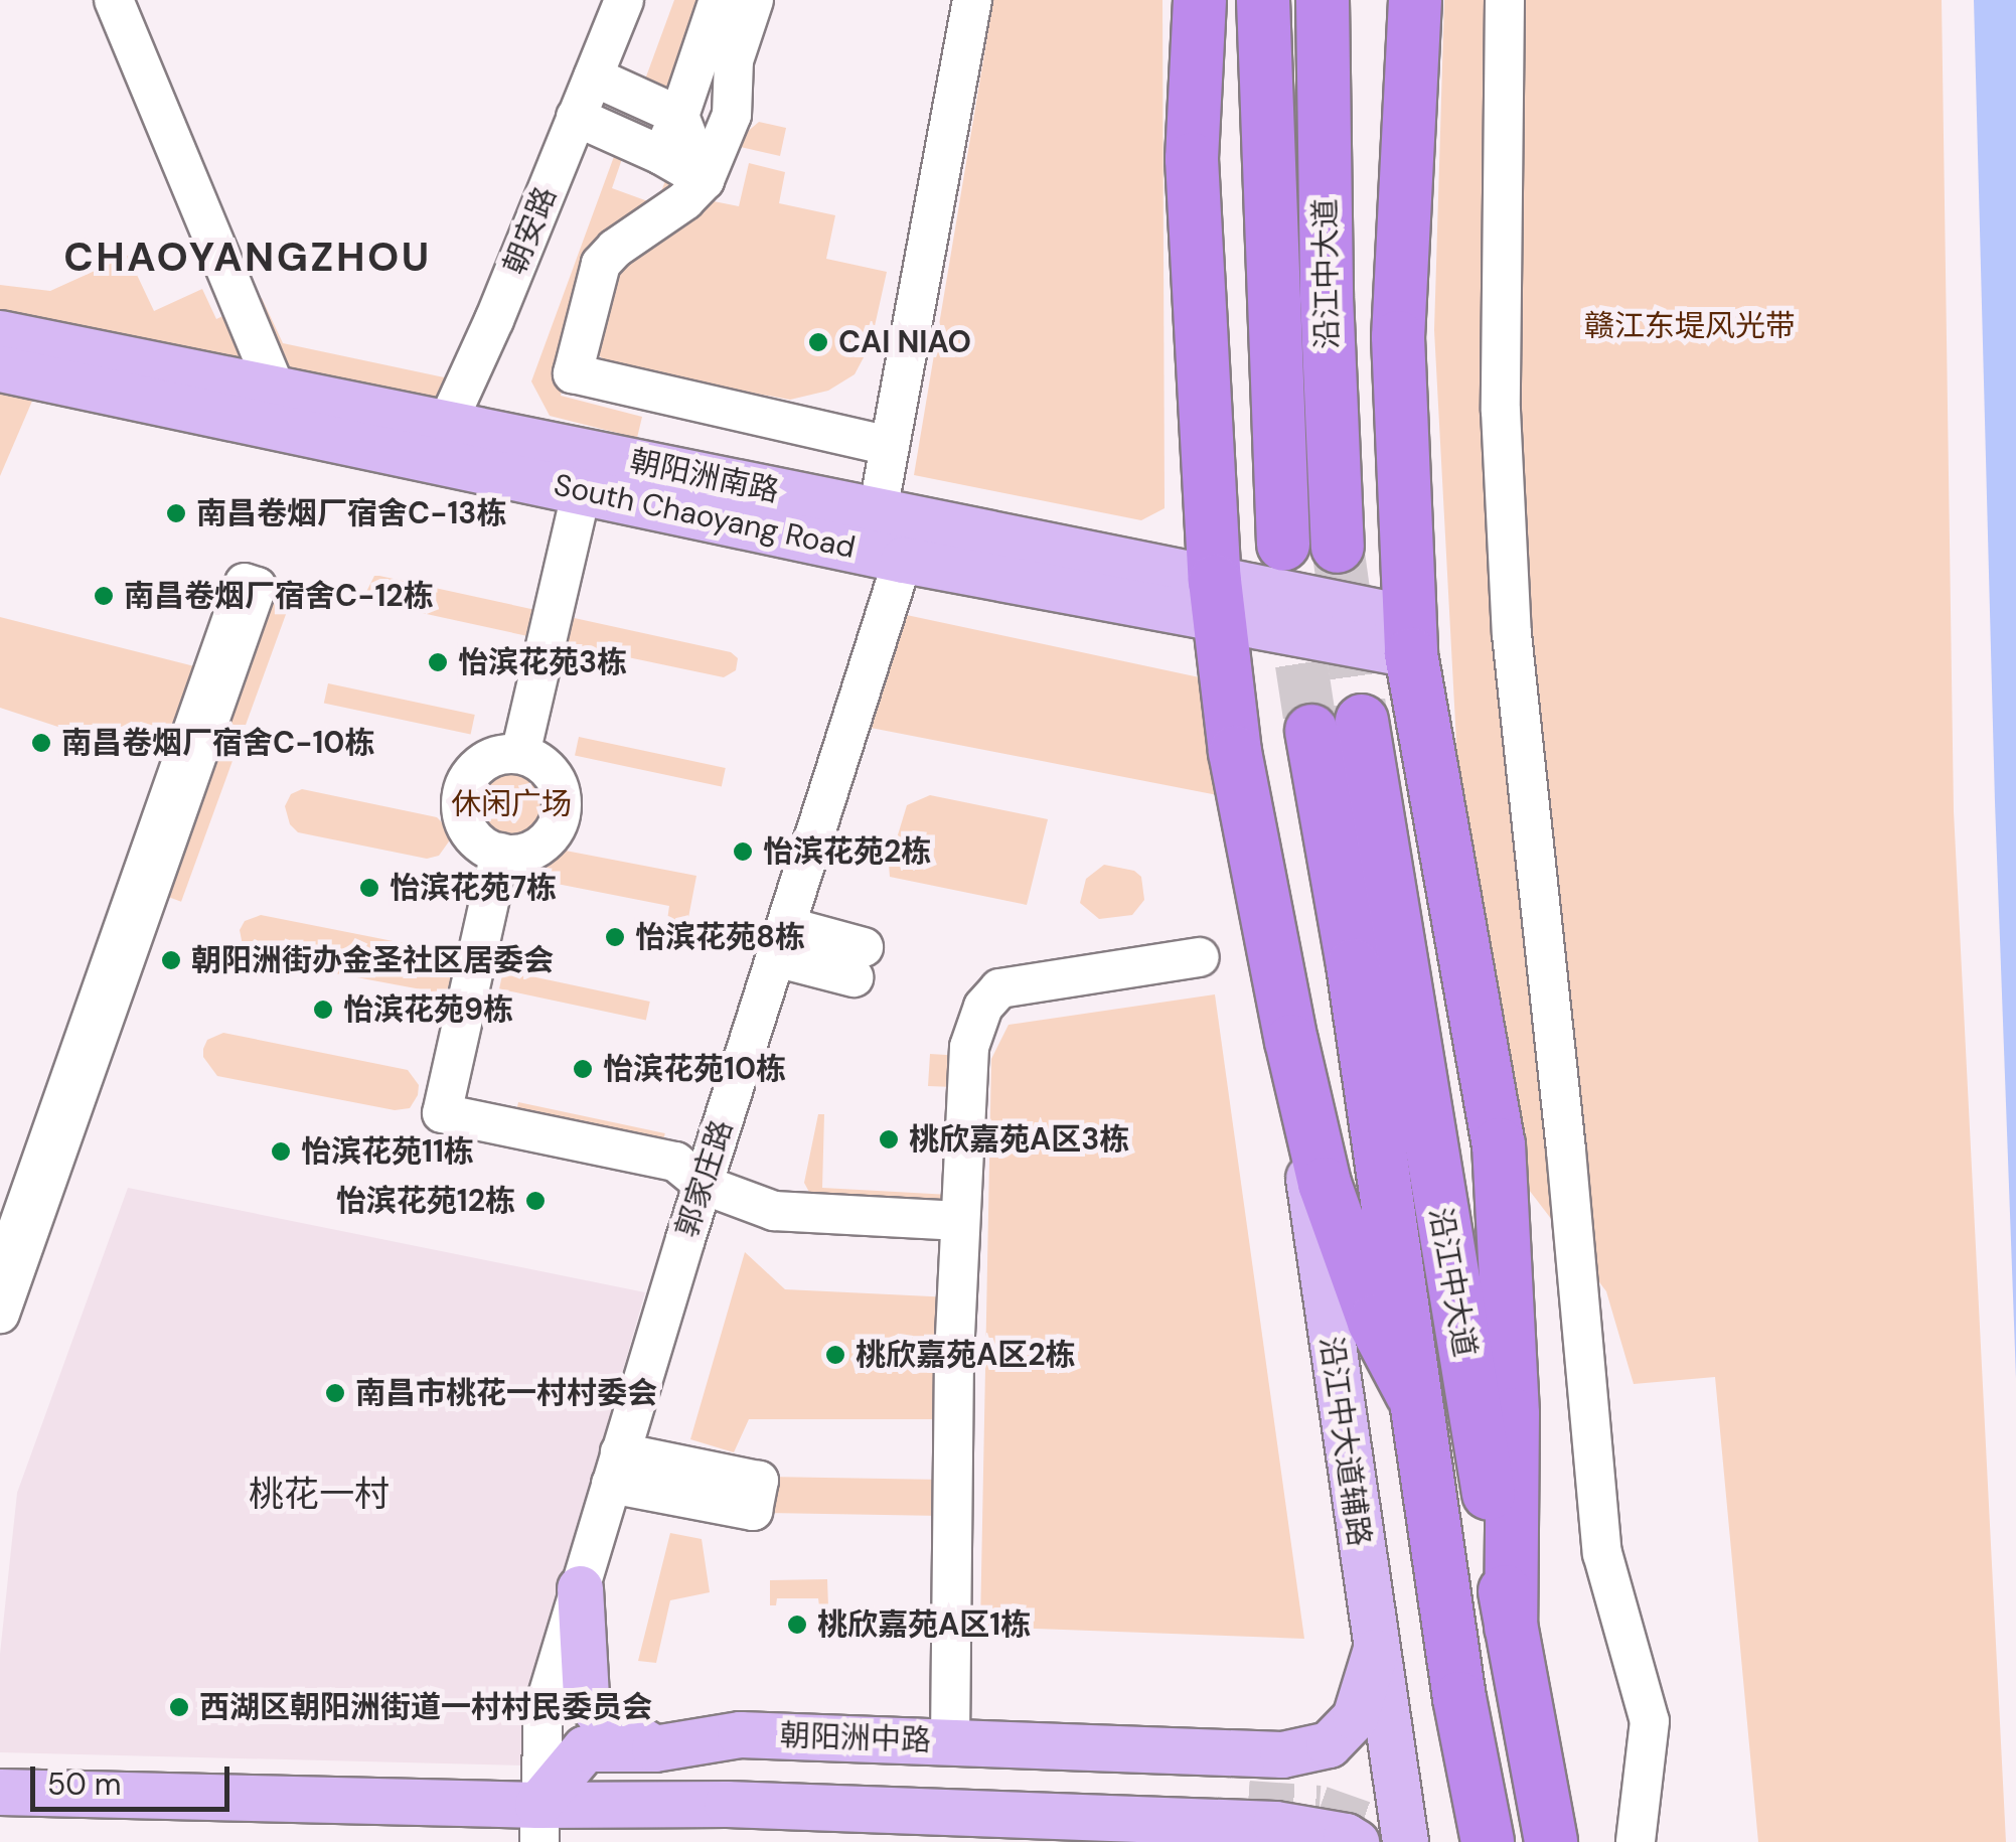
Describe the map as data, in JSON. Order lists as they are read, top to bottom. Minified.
{"streets":{"highway":["沿江中大道"],"main road":["朝阳洲南路","South Chaoyang Road","沿江中大道辅路","朝阳洲中路"],"street":["朝安路","郭家庄路"]},"crossings":[["朝安路","朝阳洲南路"],["朝安路","South Chaoyang Road"],["朝阳洲南路","South Chaoyang Road"],["South Chaoyang Road","郭家庄路"],["郭家庄路","朝阳洲中路"],["沿江中大道辅路","朝阳洲中路"]],"districts":["CHAOYANGZHOU","桃花一村"],"parks":["赣江东堤风光带","休闲广场"],"places":["CAI NIAO","南昌卷烟厂宿舍C-13栋","南昌卷烟厂宿舍C-12栋","怡滨花苑3栋","南昌卷烟厂宿舍C-10栋","怡滨花苑2栋","怡滨花苑7栋","怡滨花苑8栋","朝阳洲街办金圣社区居委会","怡滨花苑9栋","怡滨花苑10栋","桃欣嘉苑A区3栋","怡滨花苑11栋","怡滨花苑12栋","桃欣嘉苑A区2栋","南昌市桃花一村村委会","桃欣嘉苑A区1栋","西湖区朝阳洲街道一村村民委员会"],"scale_bar":"50 m"}
